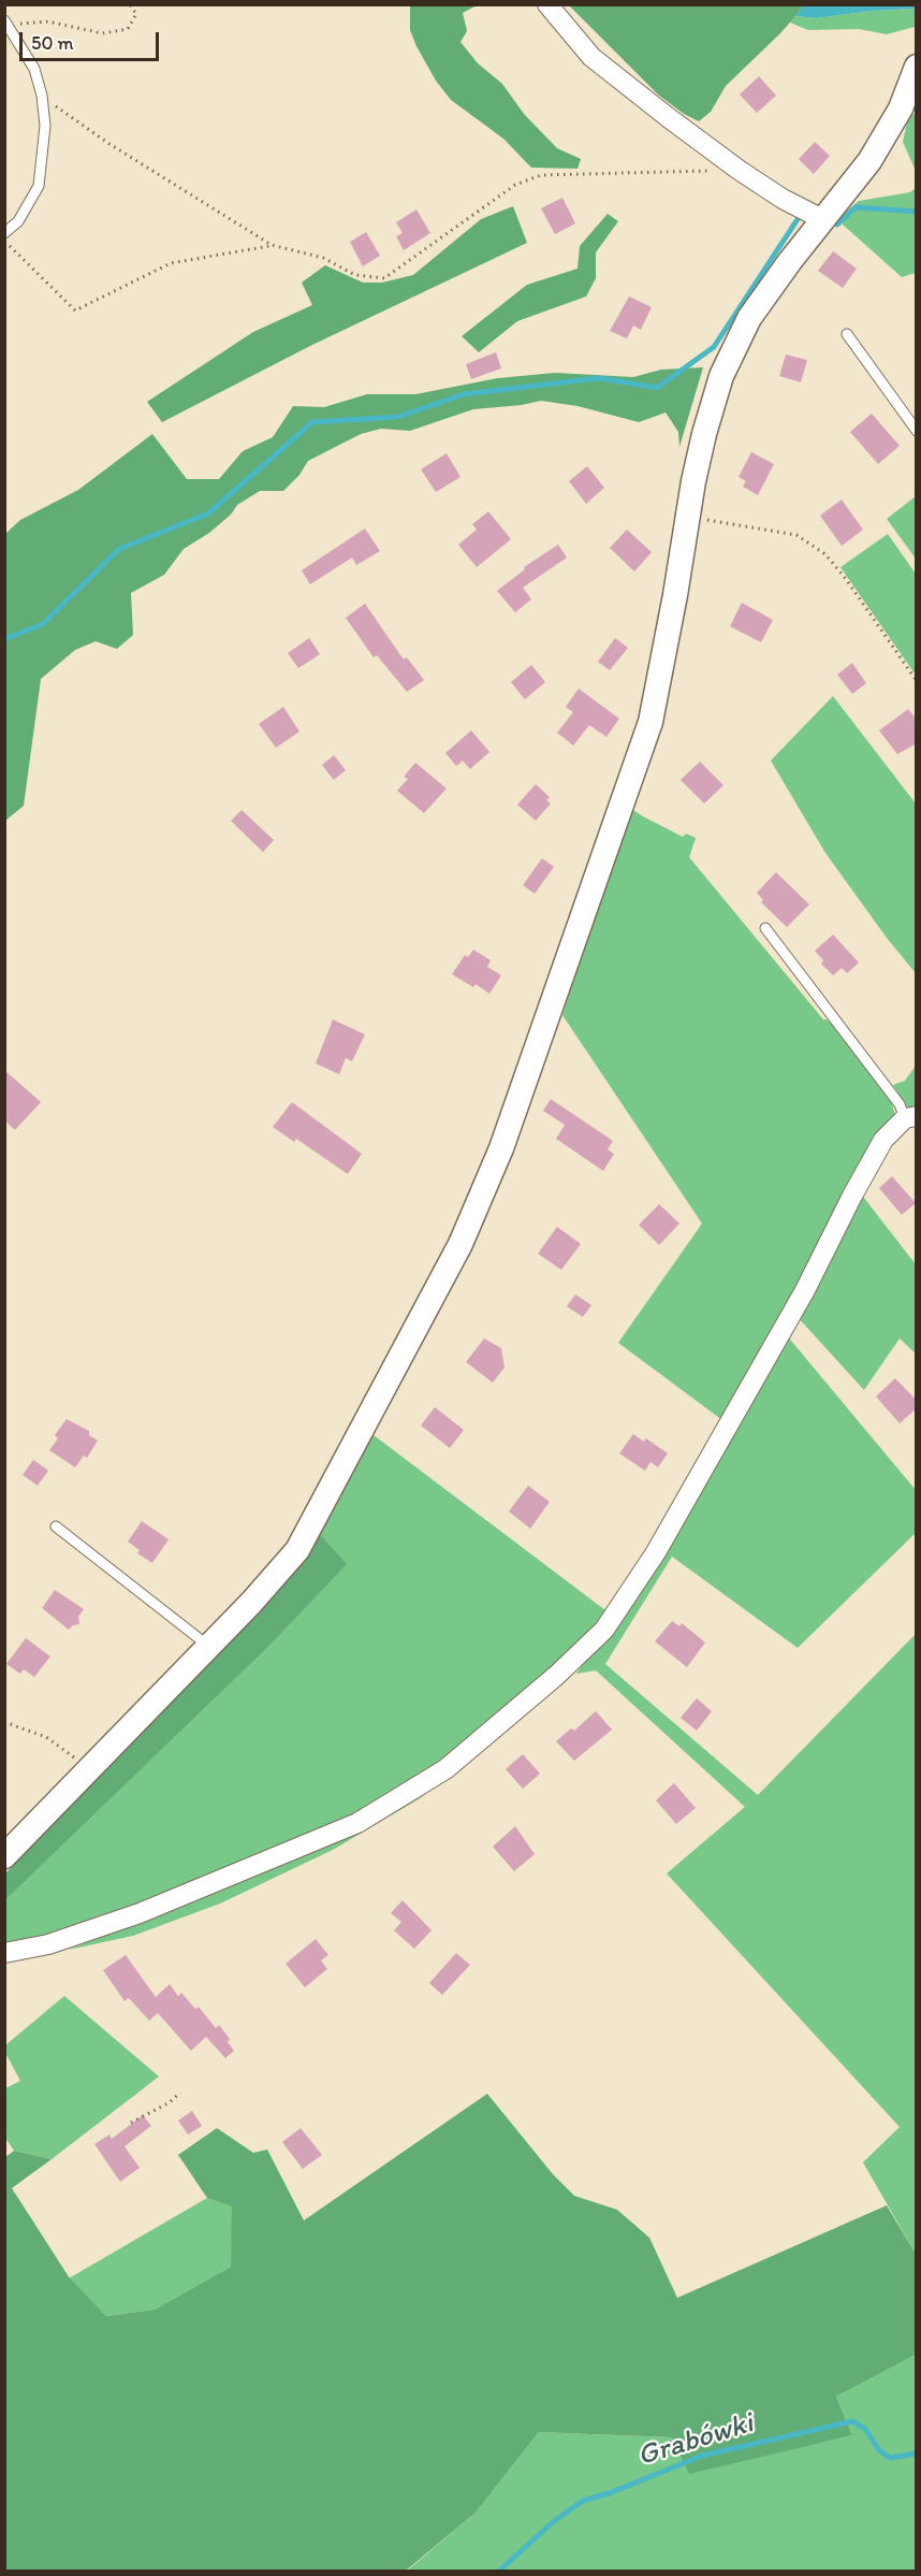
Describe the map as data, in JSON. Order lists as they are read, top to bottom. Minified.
{"water":["Grabówki"],"scale_bar":"50 m"}
